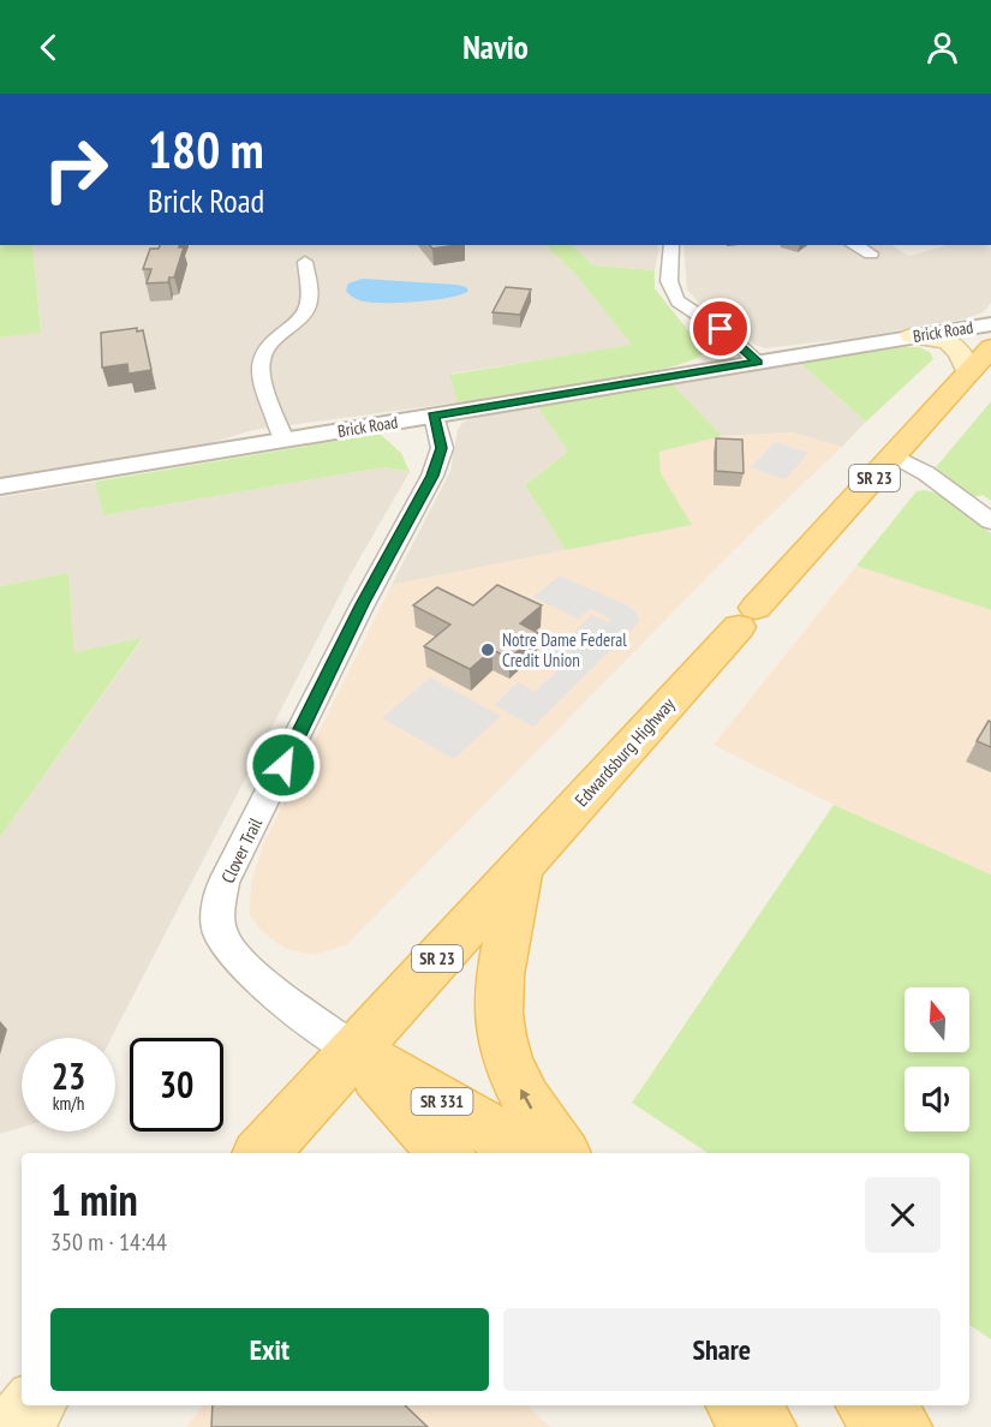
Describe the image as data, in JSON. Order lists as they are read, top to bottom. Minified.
{"streets":{"main road":["SR 23","Edwardsburg Highway","SR 331"],"street":["Brick Road","Clover Trail"]},"crossings":[["Brick Road","Clover Trail"],["Edwardsburg Highway","Clover Trail"],["Edwardsburg Highway","SR 331"],["Clover Trail","SR 331"]],"places":["Notre Dame Federal Credit Union"],"north":"top","page":{"header":"Navio","turn":["180 m","Brick Road"],"speed":"23 km/h","limit":"30","heading":["1 min","350 m · 14:44"],"buttons":["Exit","Share"]}}
